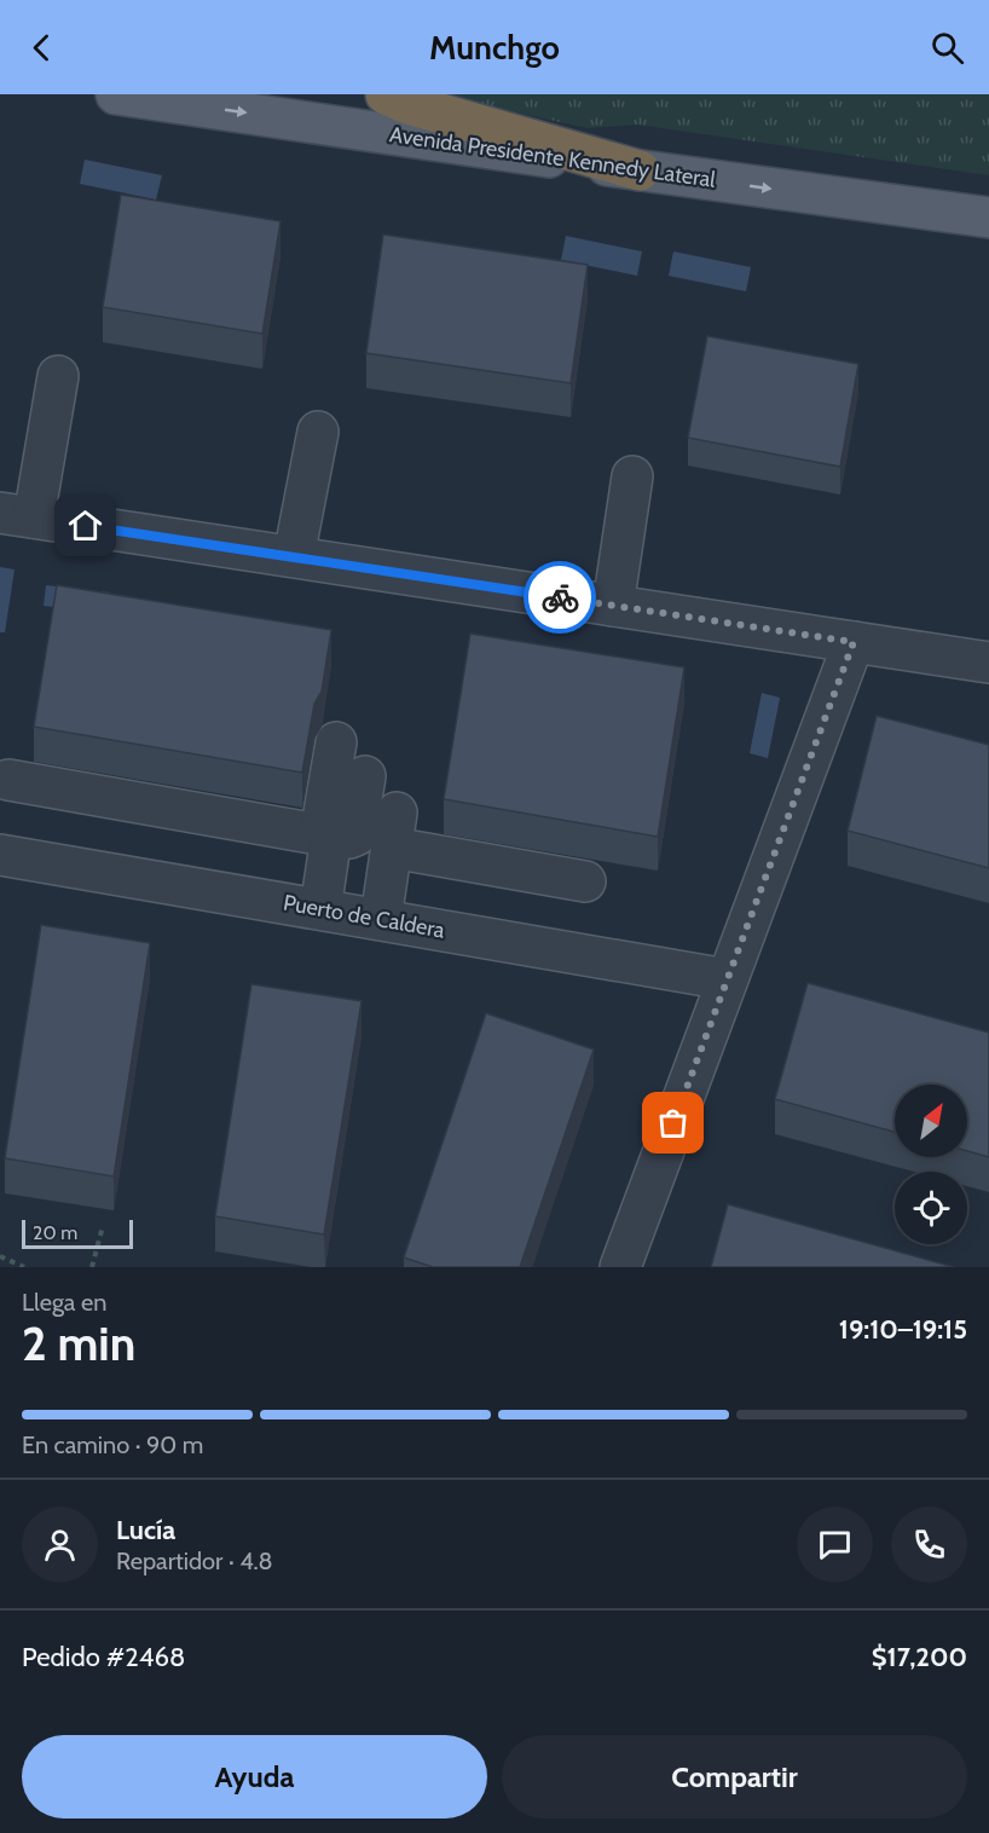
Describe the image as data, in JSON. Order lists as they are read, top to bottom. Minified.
{"streets":{"main road":["Avenida Presidente Kennedy Lateral"],"street":["Puerto de Caldera"]},"one_way":["Avenida Presidente Kennedy Lateral"],"scale_bar":"20 m","north":"top right","page":{"header":"Munchgo","scale":"20 m","heading":["2 min","Llega en","19:10–19:15"],"panel":["Lucía","Repartidor · 4.8","Pedido #2468","$17,200"],"bar":"En camino · 90 m","buttons":["Ayuda","Compartir"]}}
